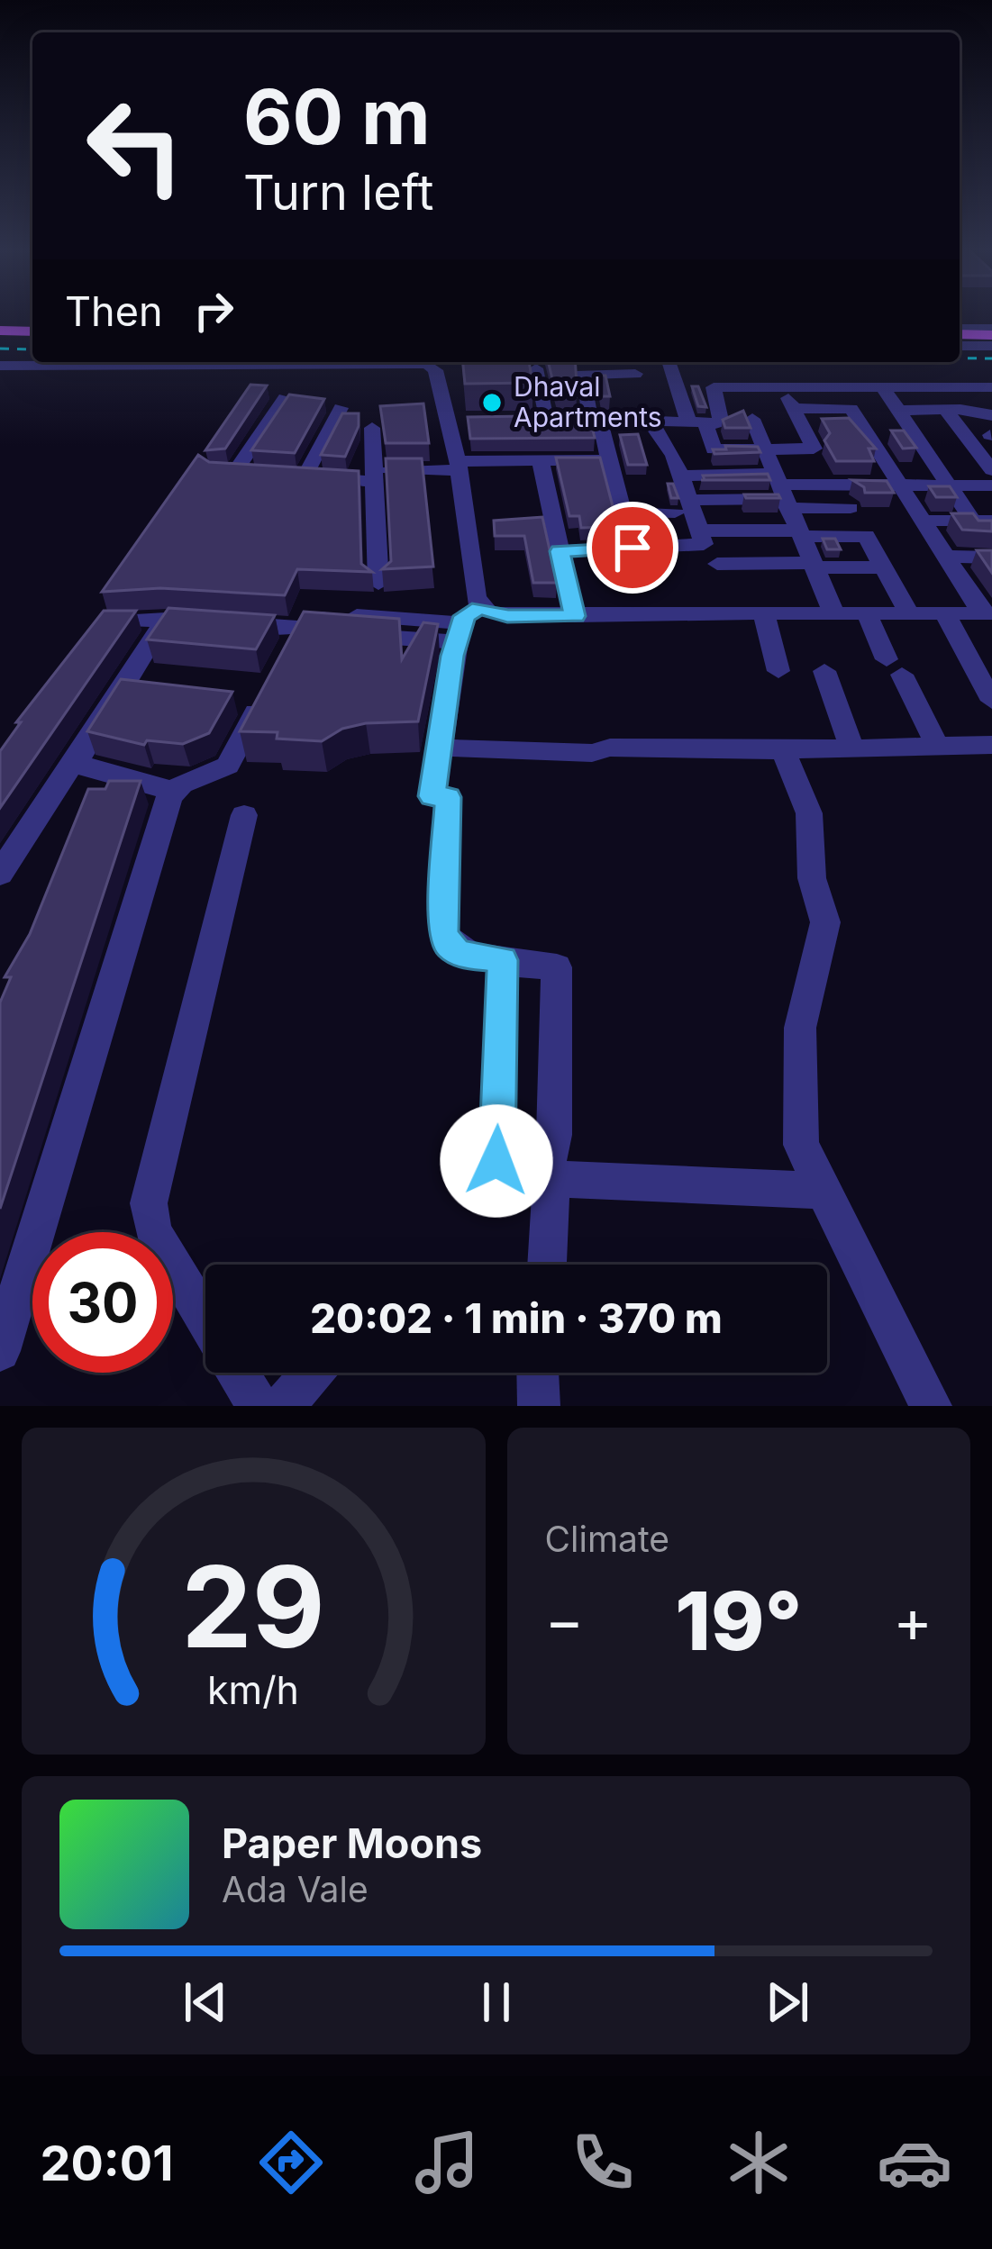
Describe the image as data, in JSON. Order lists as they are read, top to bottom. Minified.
{"places":["Dhaval Apartments"],"page":{"turn":["60 m","Turn left"],"then":"Then","limit":"30","trip":"20:02 · 1 min · 370 m","tile":"Climate","heat":["−","19°","+"],"song":["Paper Moons","Ada Vale"],"tabs":"20:01","gauge":["29","km/h"]}}
